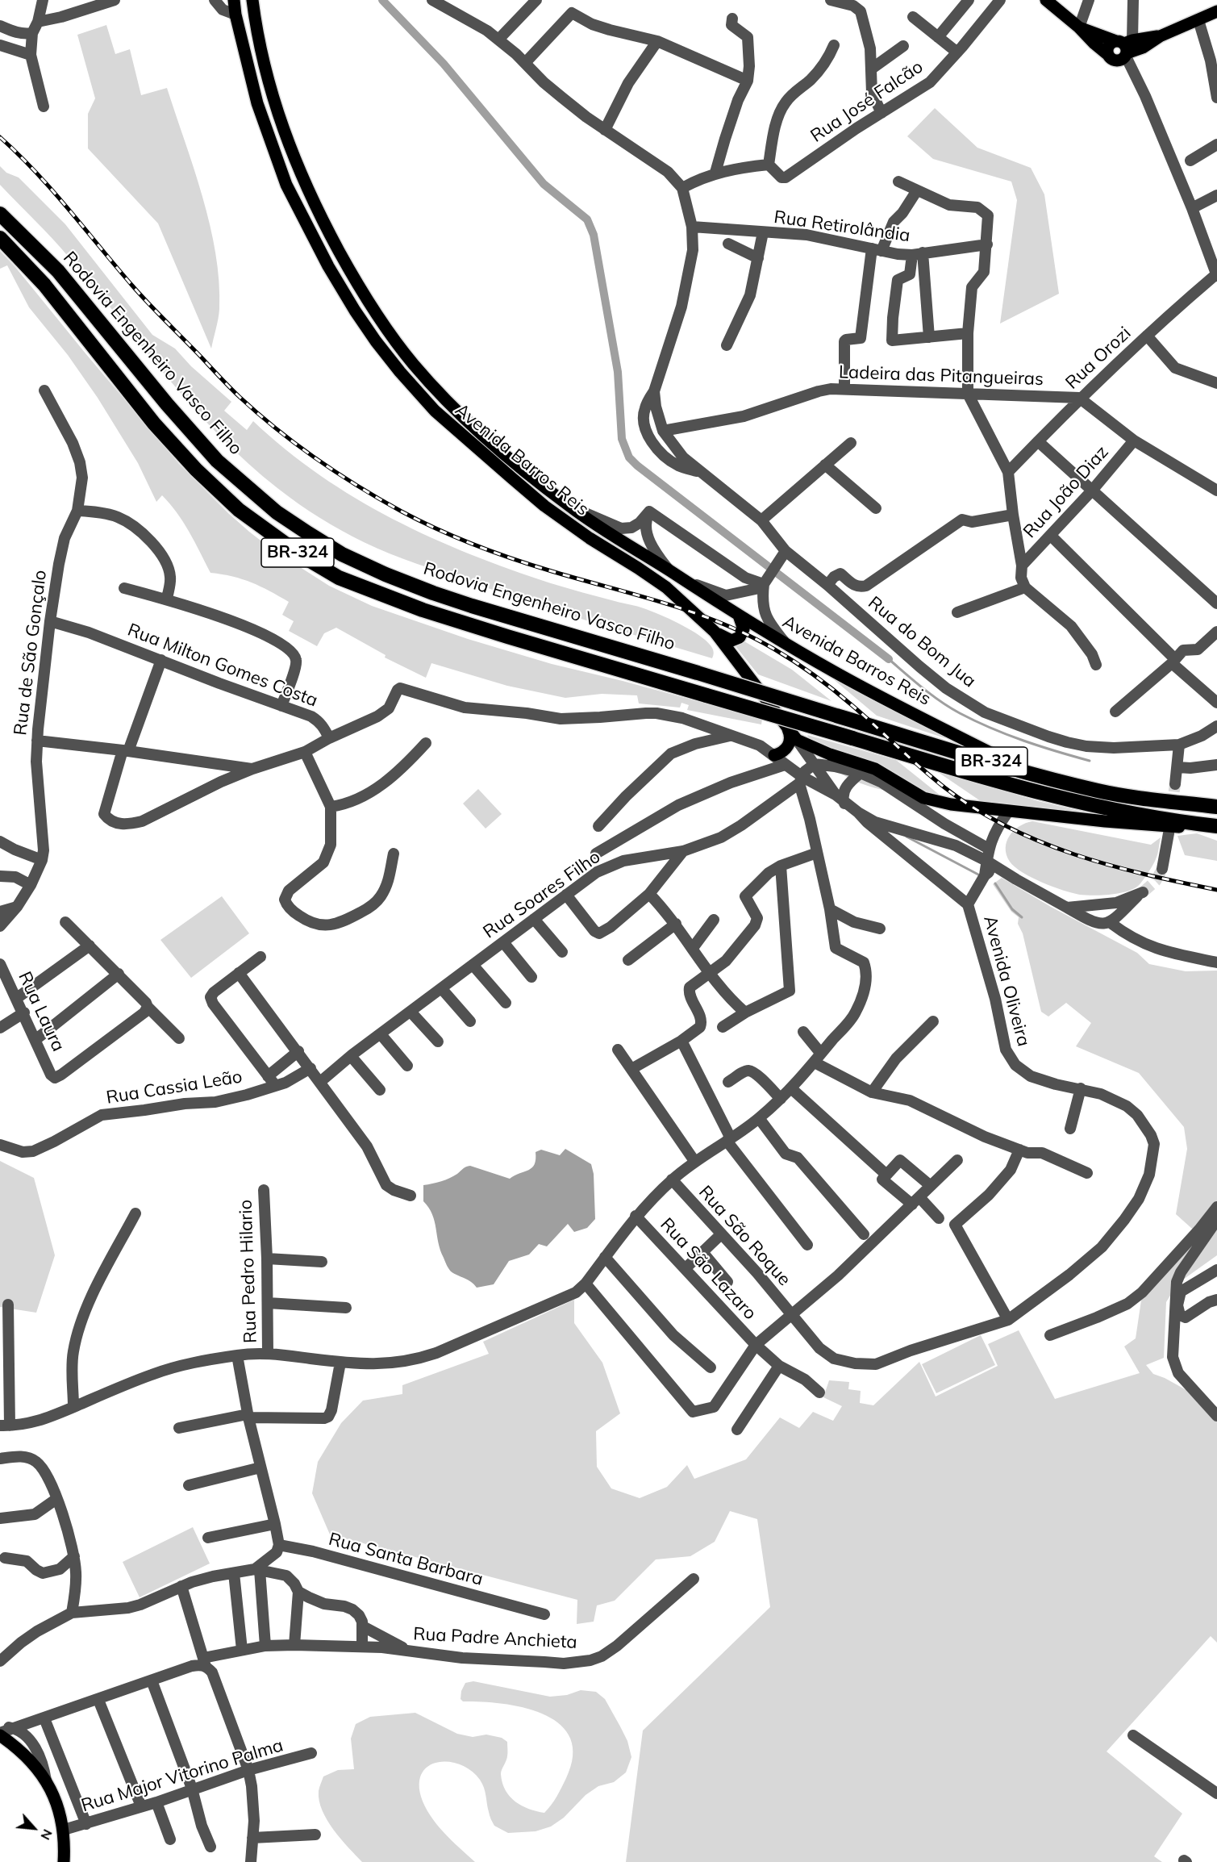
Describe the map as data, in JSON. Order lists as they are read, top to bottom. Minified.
{"streets":{"highway":["Rodovia Engenheiro Vasco Filho","BR-324"],"main road":["Avenida Barros Reis"],"street":["Rua José Falcão","Rua Retirolândia","Rua Orozi","Ladeira das Pitangueiras","Rua João Diaz","Rua do Bom Jua","Rua de São Gonçalo","Rua Milton Gomes Costa","Rua Soares Filho","Avenida Oliveira","Rua Laura","Rua Cassia Leão","Rua São Roque","Rua São Lazaro","Rua Pedro Hilario","Rua Santa Barbara","Rua Padre Anchieta","Rua Major Vitorino Palma"]},"crossings":[["Rodovia Engenheiro Vasco Filho","Avenida Barros Reis"],["Rua Orozi","Ladeira das Pitangueiras"],["Ladeira das Pitangueiras","Rua do Bom Jua"],["Rua de São Gonçalo","Rua Milton Gomes Costa"],["Avenida Oliveira","Rua São Roque"]],"north":"bottom right"}
